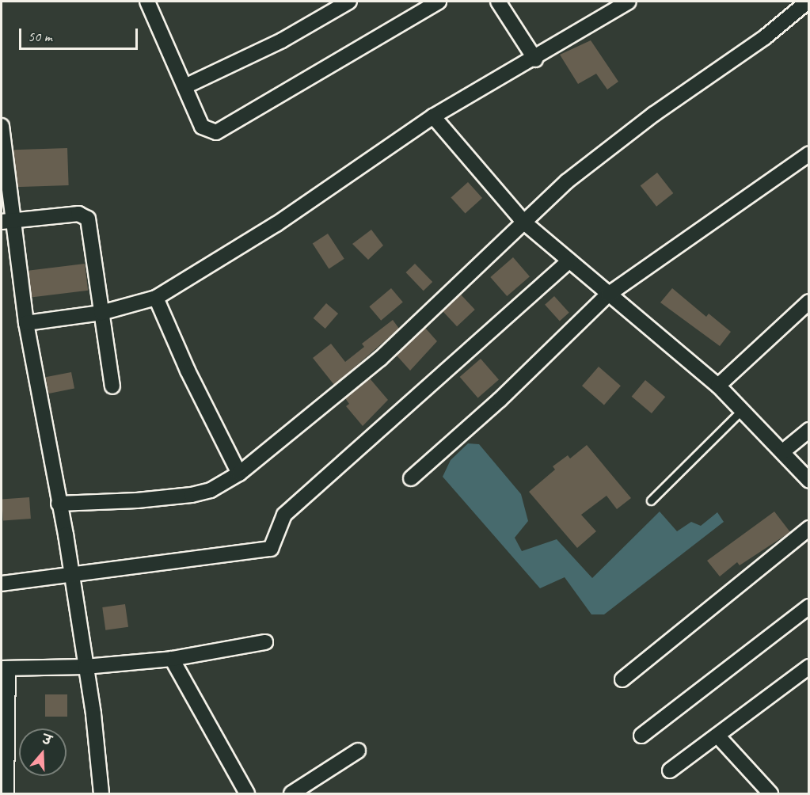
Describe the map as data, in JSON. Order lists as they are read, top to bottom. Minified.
{"scale_bar":"50 m","north":"top"}
